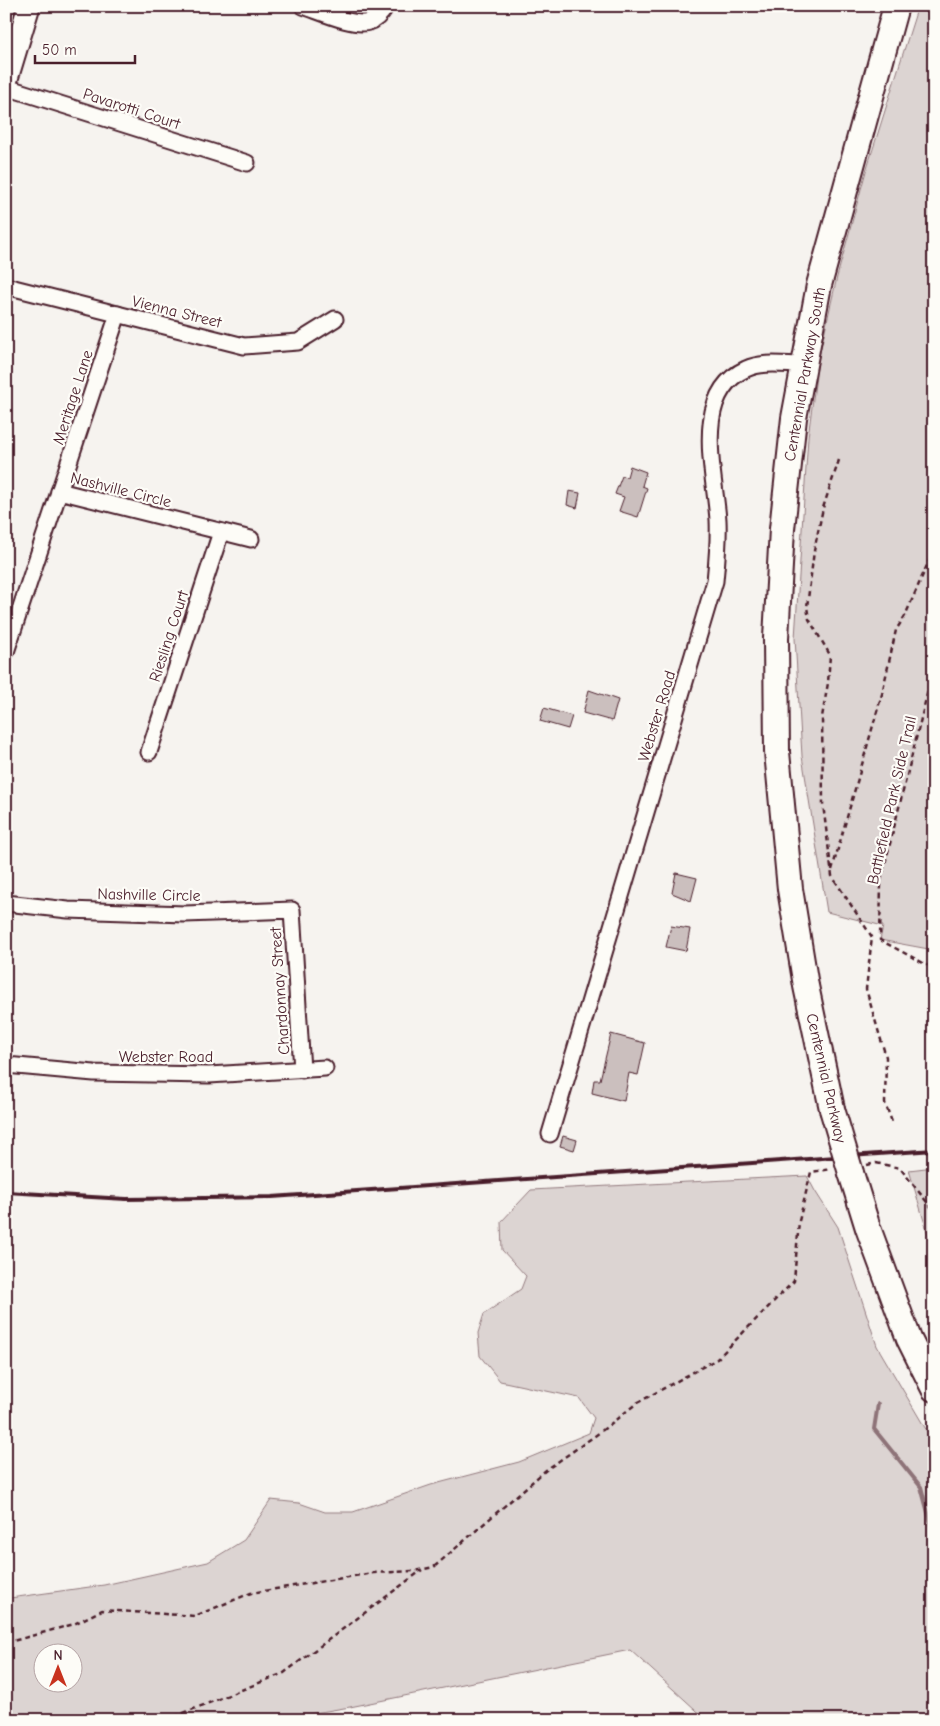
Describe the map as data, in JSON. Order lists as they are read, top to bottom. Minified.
{"streets":{"main road":["Centennial Parkway South","Centennial Parkway"],"street":["Pavarotti Court","Vienna Street","Meritage Lane","Nashville Circle","Riesling Court","Webster Road","Chardonnay Street"],"path":["Battlefield Park Side Trail"]},"crossings":[["Vienna Street","Meritage Lane"],["Centennial Parkway South","Webster Road"],["Centennial Parkway South","Centennial Parkway"],["Meritage Lane","Nashville Circle"],["Nashville Circle","Riesling Court"],["Nashville Circle","Chardonnay Street"],["Webster Road","Chardonnay Street"]],"scale_bar":"50 m","north":"top"}
